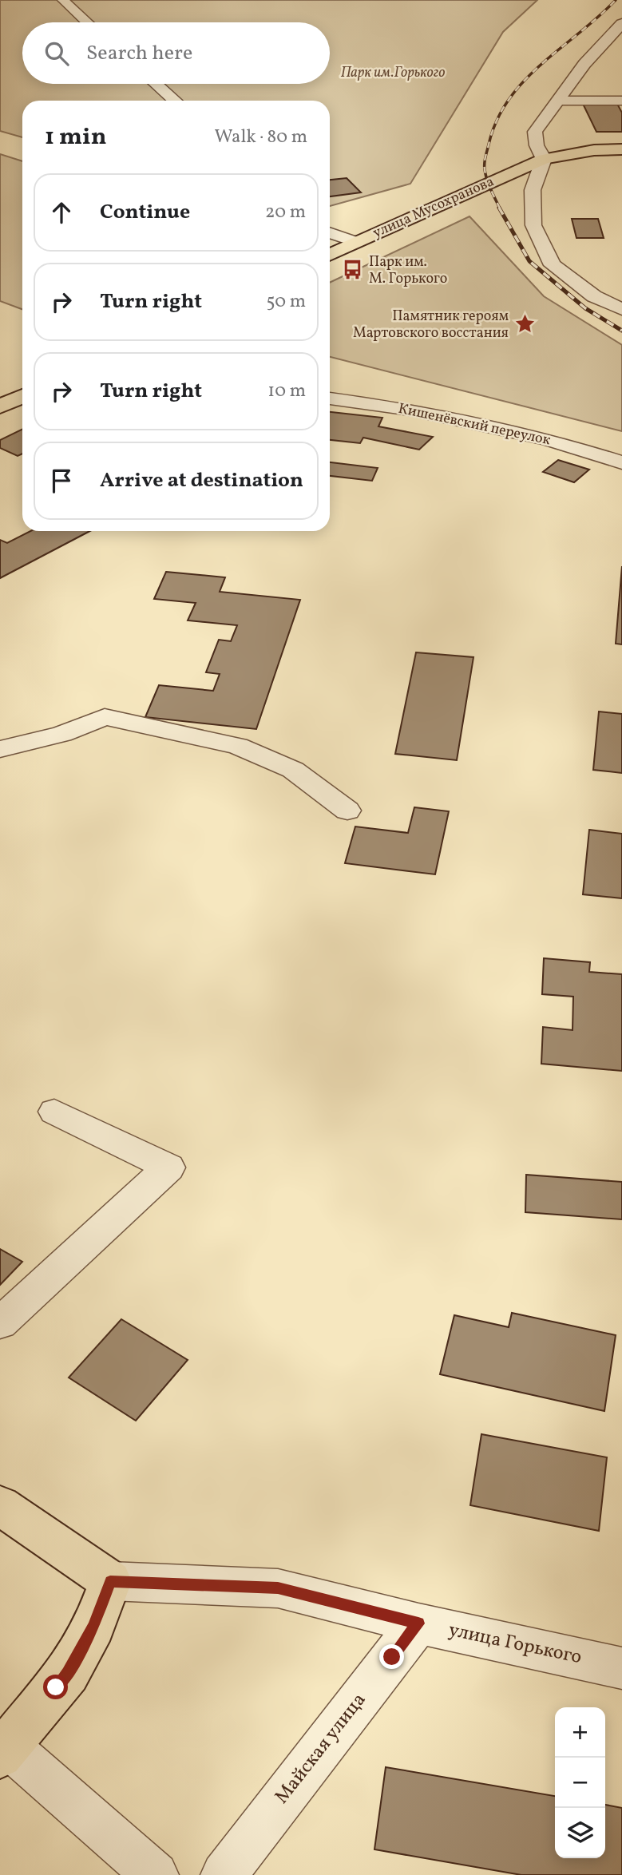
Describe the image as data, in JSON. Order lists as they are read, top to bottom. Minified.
{"streets":{"main road":["улица Мусохранова"],"street":["Кишенёвский переулок","улица Горького","Майская улица"]},"crossings":[["улица Горького","Майская улица"]],"parks":["Парк им.Горького"],"places":{"bus stop":["Парк им. М. Горького"],"place":["Памятник героям Мартовского восстания"]},"page":{"search":"Search here","heading":["1 min","Walk · 80 m"],"list":[["Continue","20 m"],["Turn right","50 m"],["Turn right","10 m"],"Arrive at destination"],"map_buttons":["+","−"]}}
